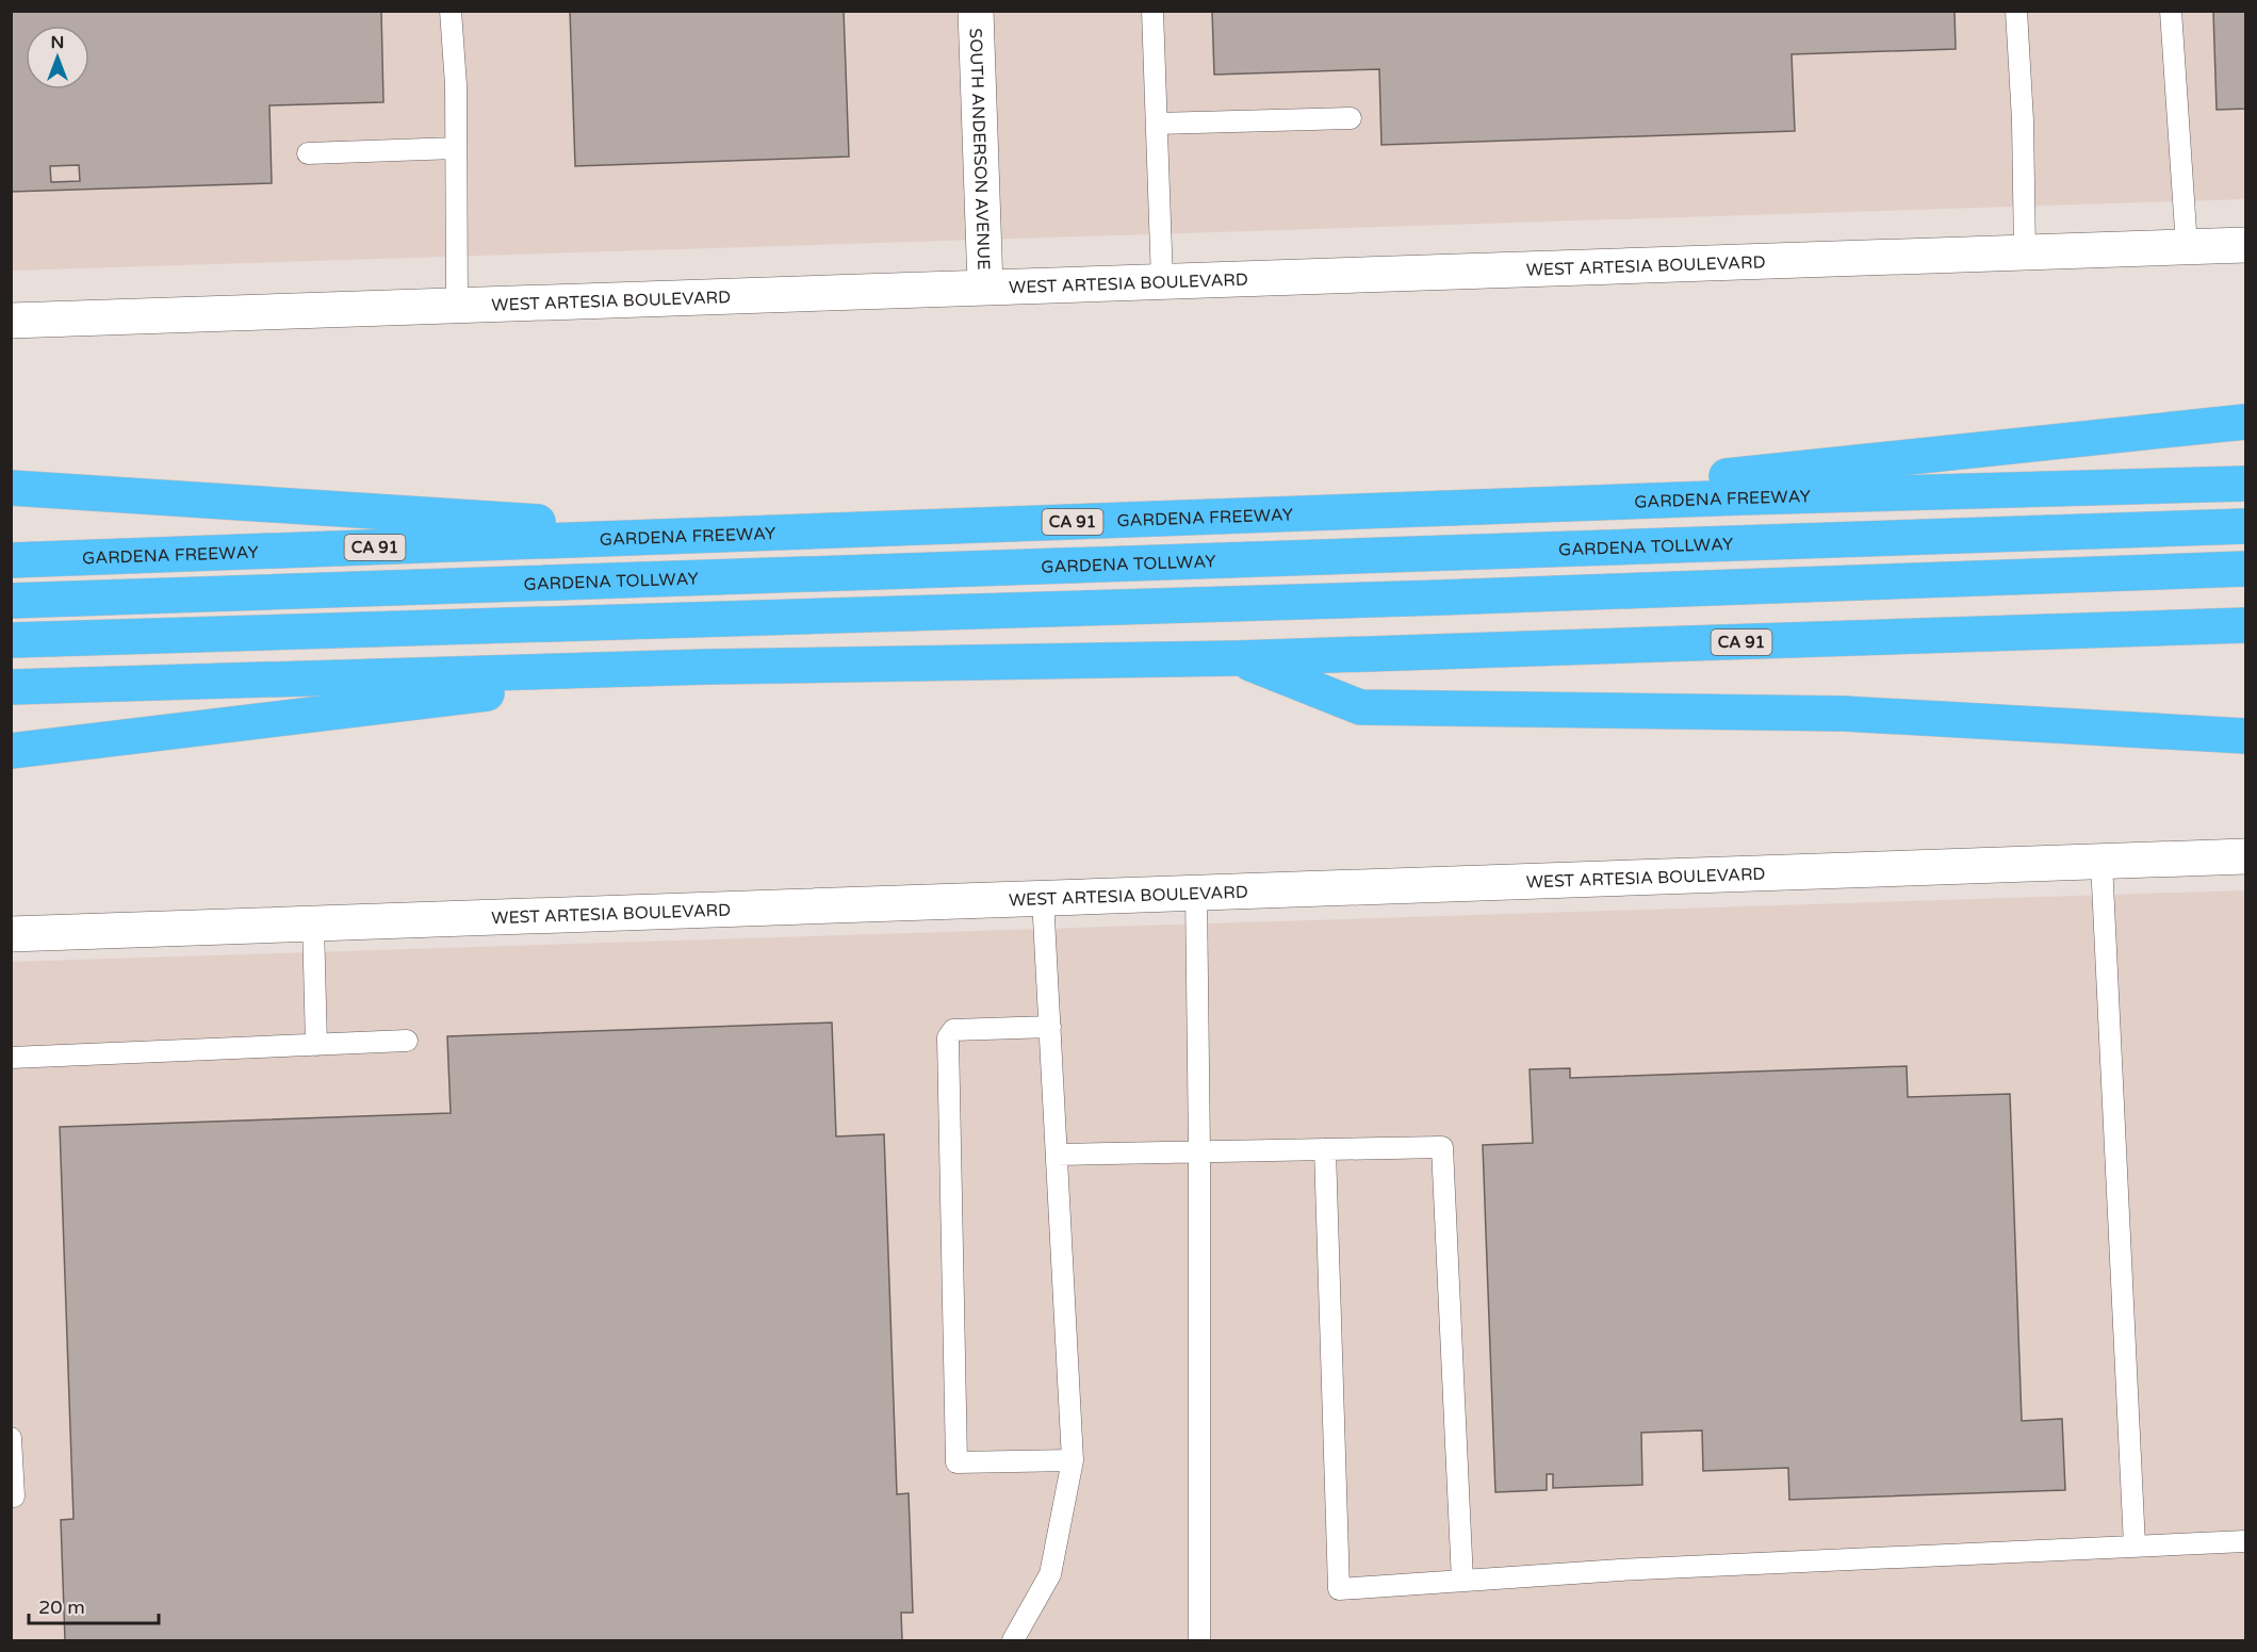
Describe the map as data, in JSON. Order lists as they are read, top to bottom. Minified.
{"streets":{"highway":["GARDENA FREEWAY","CA 91","GARDENA TOLLWAY"],"main road":["SOUTH ANDERSON AVENUE","WEST ARTESIA BOULEVARD"]},"crossings":[["SOUTH ANDERSON AVENUE","WEST ARTESIA BOULEVARD"]],"scale_bar":"20 m","north":"top"}
